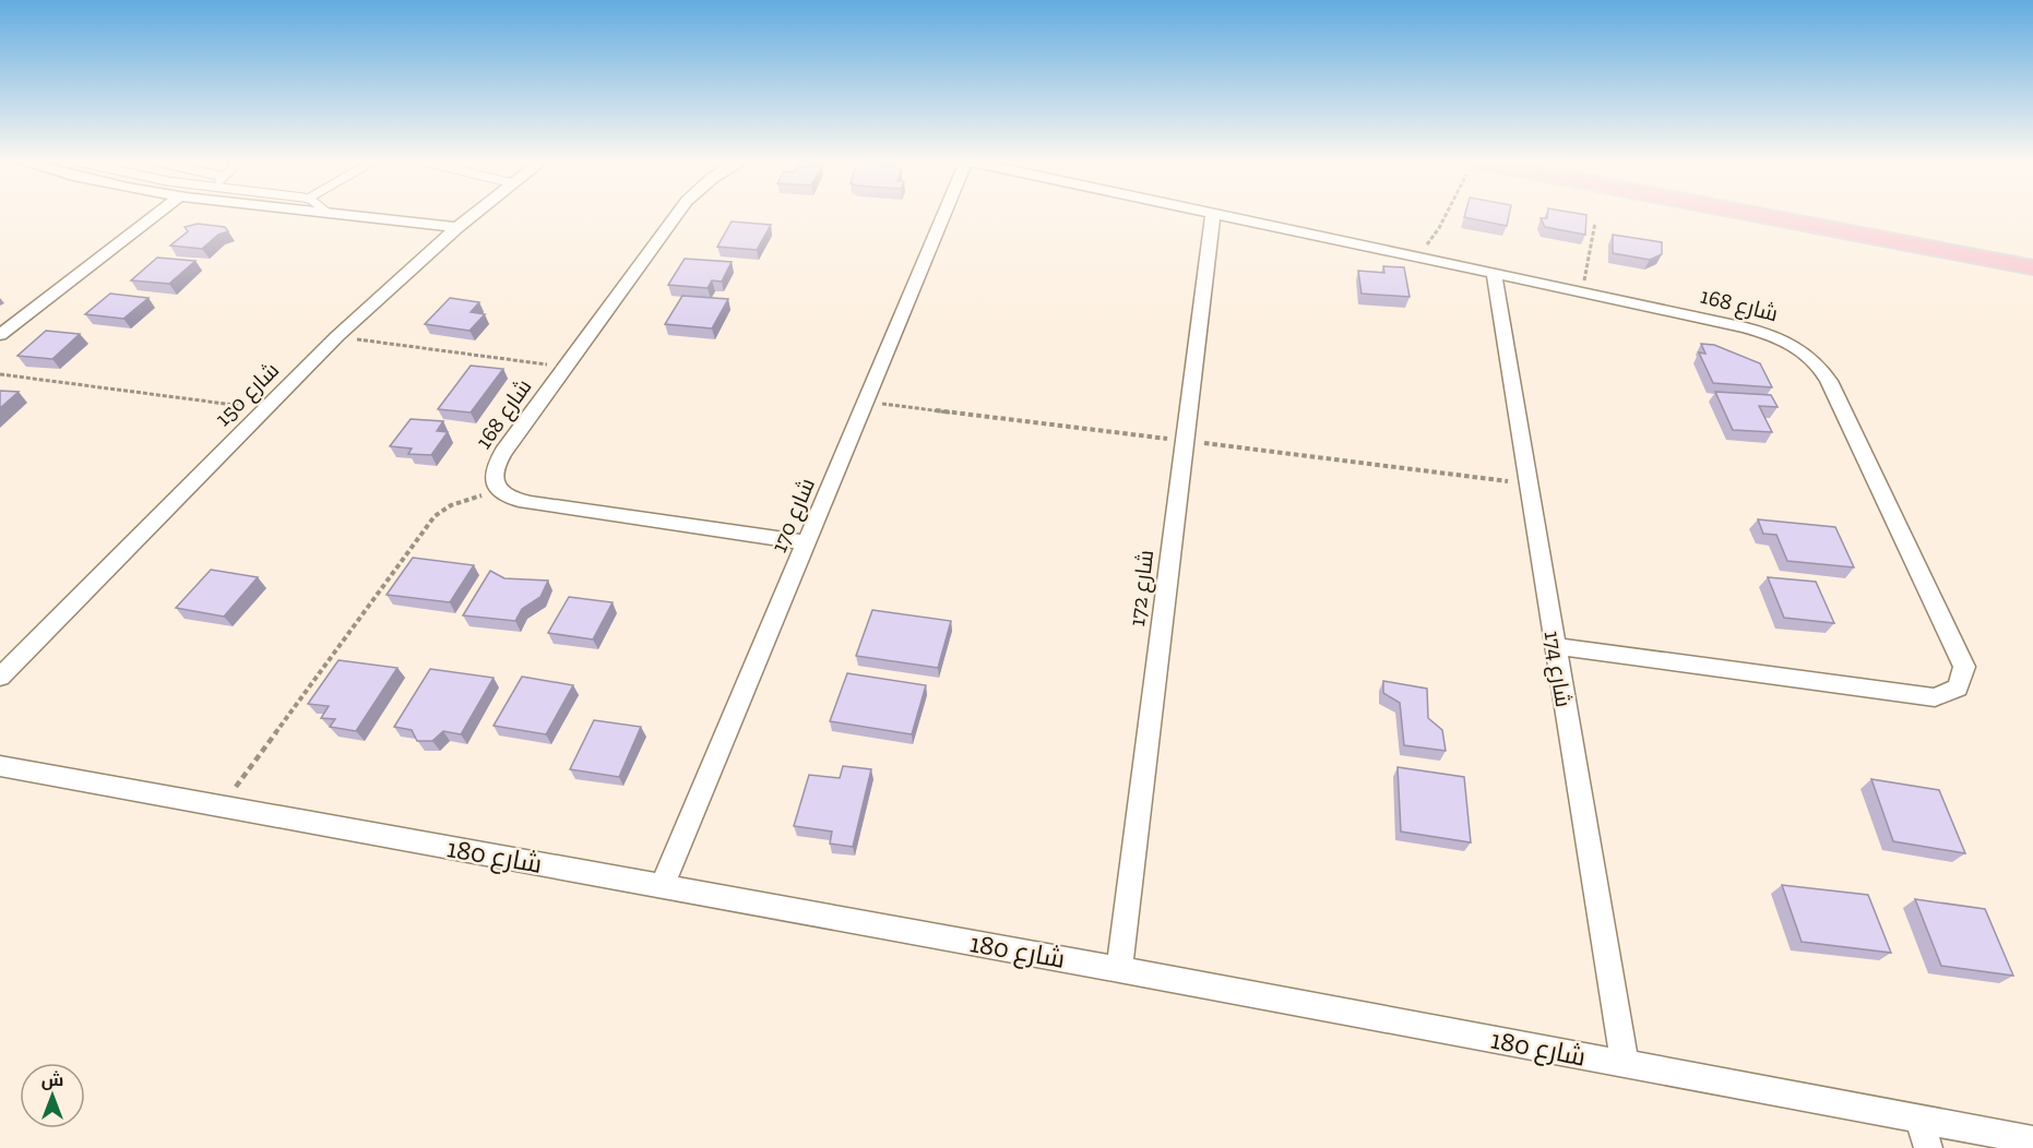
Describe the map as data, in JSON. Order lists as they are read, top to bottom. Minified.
{"streets":{"street":["شارع 168","شارع 150","شارع 170","شارع 172","شارع 174","شارع 180"]},"crossings":[["شارع 168","شارع 174"],["شارع 170","شارع 180"],["شارع 172","شارع 180"],["شارع 174","شارع 180"]],"north":"top"}
